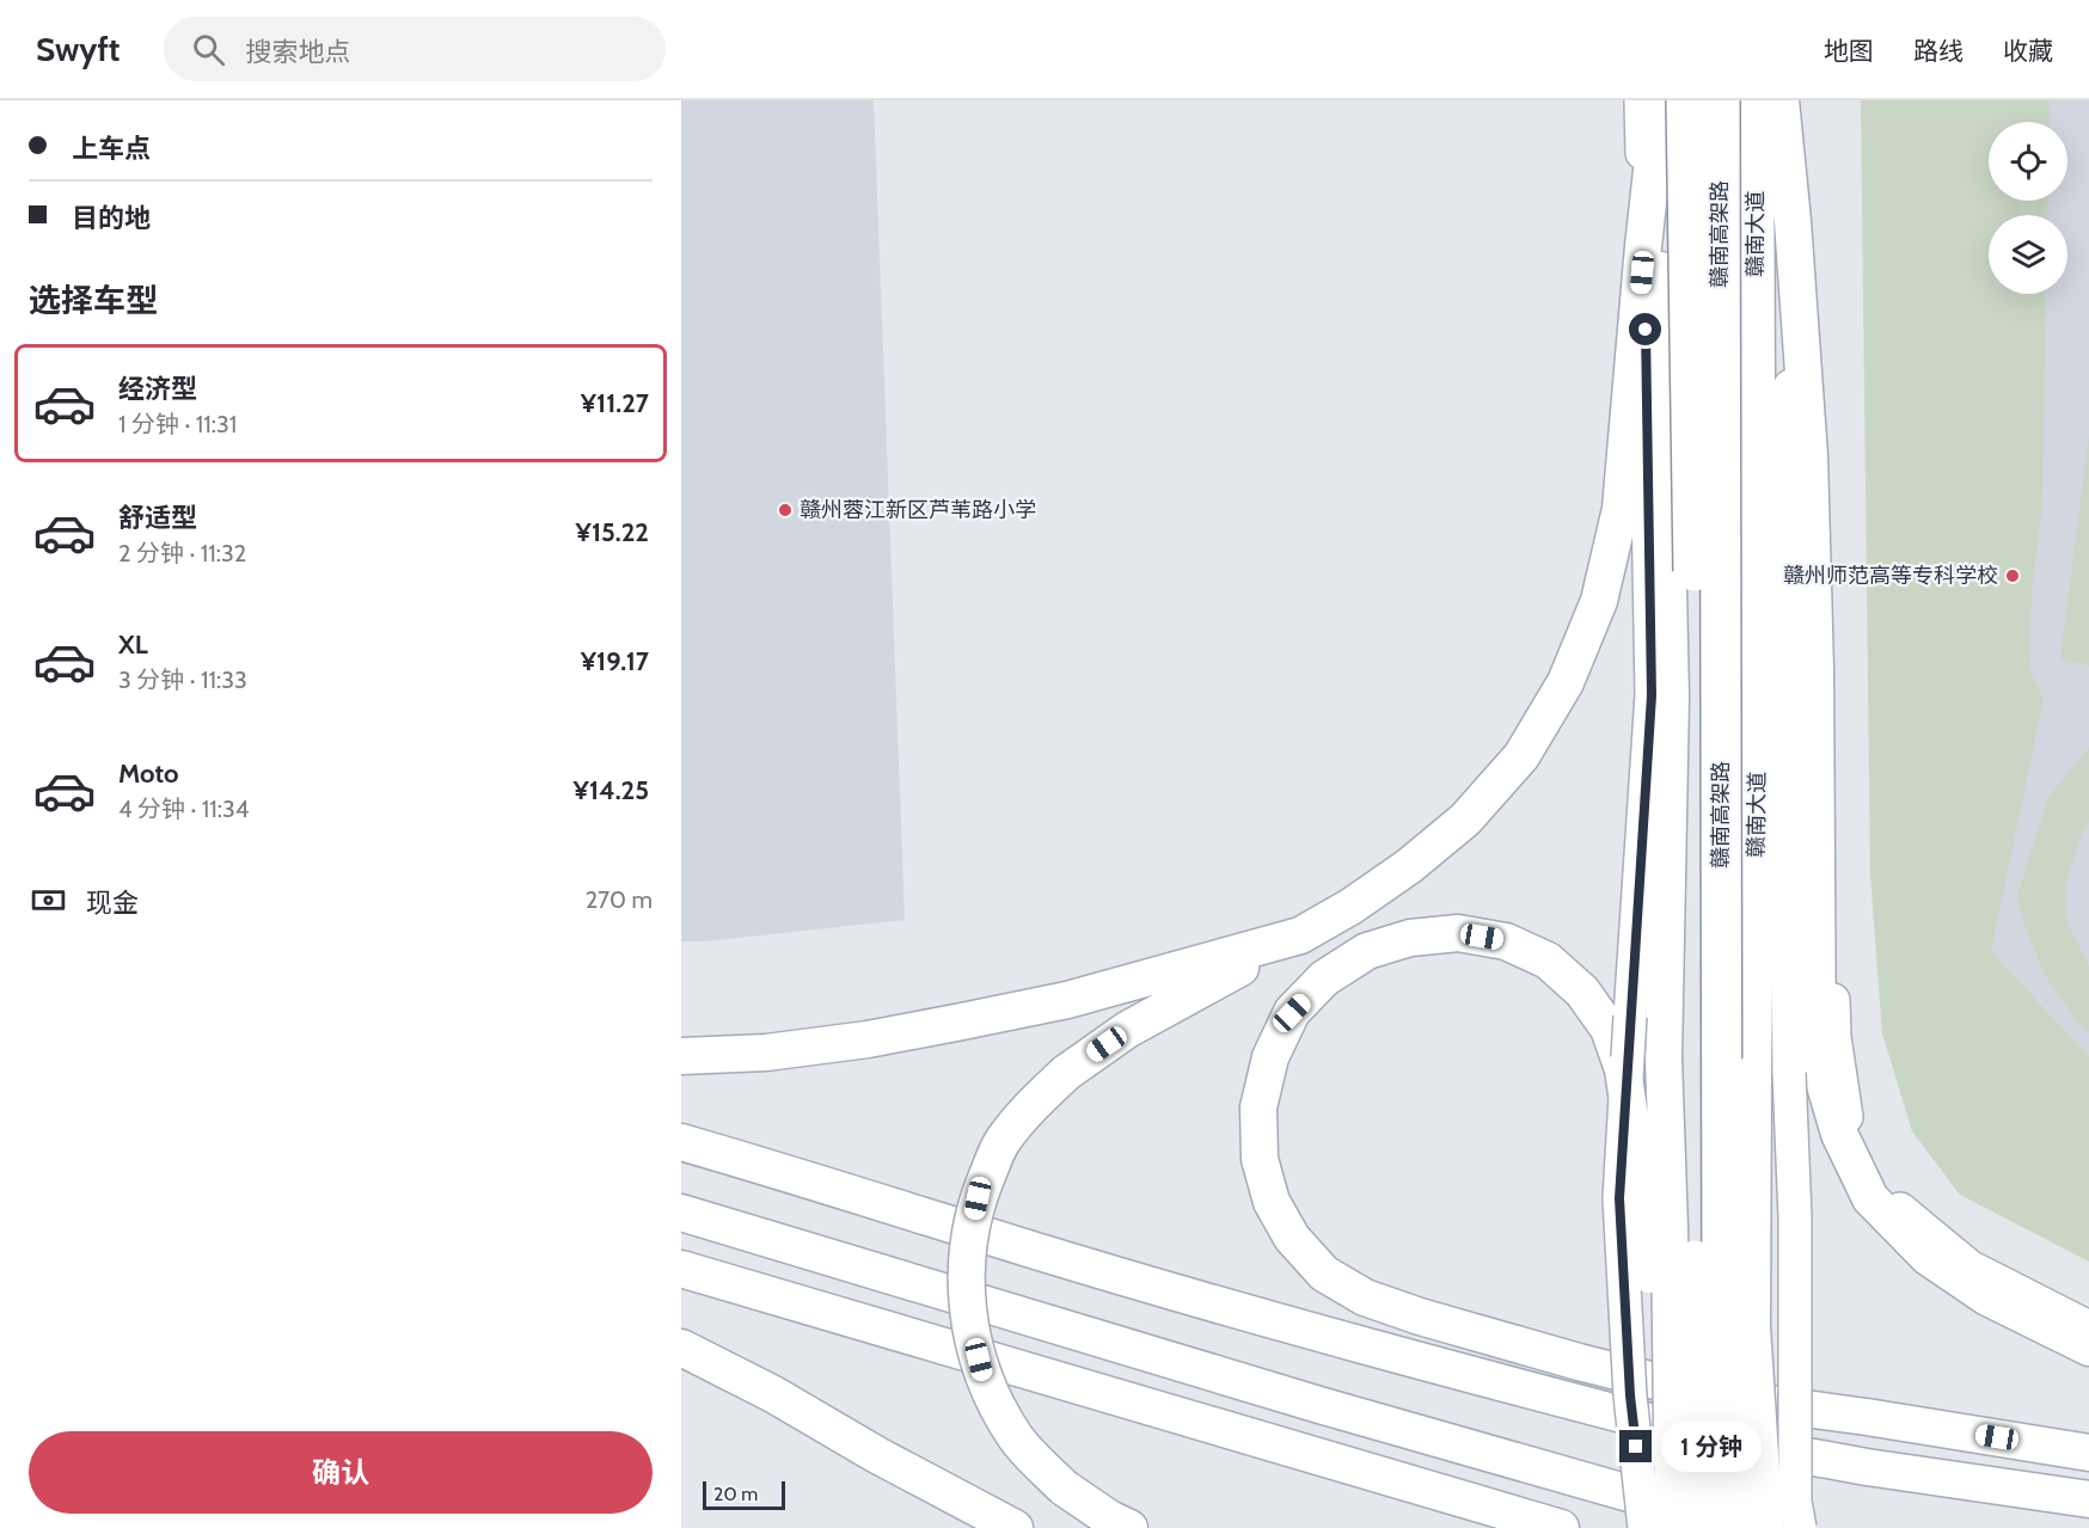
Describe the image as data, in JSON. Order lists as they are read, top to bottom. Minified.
{"streets":{"highway":["赣南高架路"],"main road":["赣南大道"]},"places":["赣州蓉江新区芦苇路小学","赣州师范高等专科学校"],"scale_bar":"20 m","page":{"header":"Swyft","search":"搜索地点","nav":["地图","路线","收藏"],"banner":["上车点","目的地"],"heading":"选择车型","list":[{"name":"经济型","note":"1 分钟 · 11:31","value":"¥11.27"},{"name":"舒适型","note":"2 分钟 · 11:32","value":"¥15.22"},{"name":"XL","note":"3 分钟 · 11:33","value":"¥19.17"},{"name":"Moto","note":"4 分钟 · 11:34","value":"¥14.25"}],"pay":["现金","270 m"],"buttons":"确认","bubble":"1 分钟","scale":"20 m"}}
